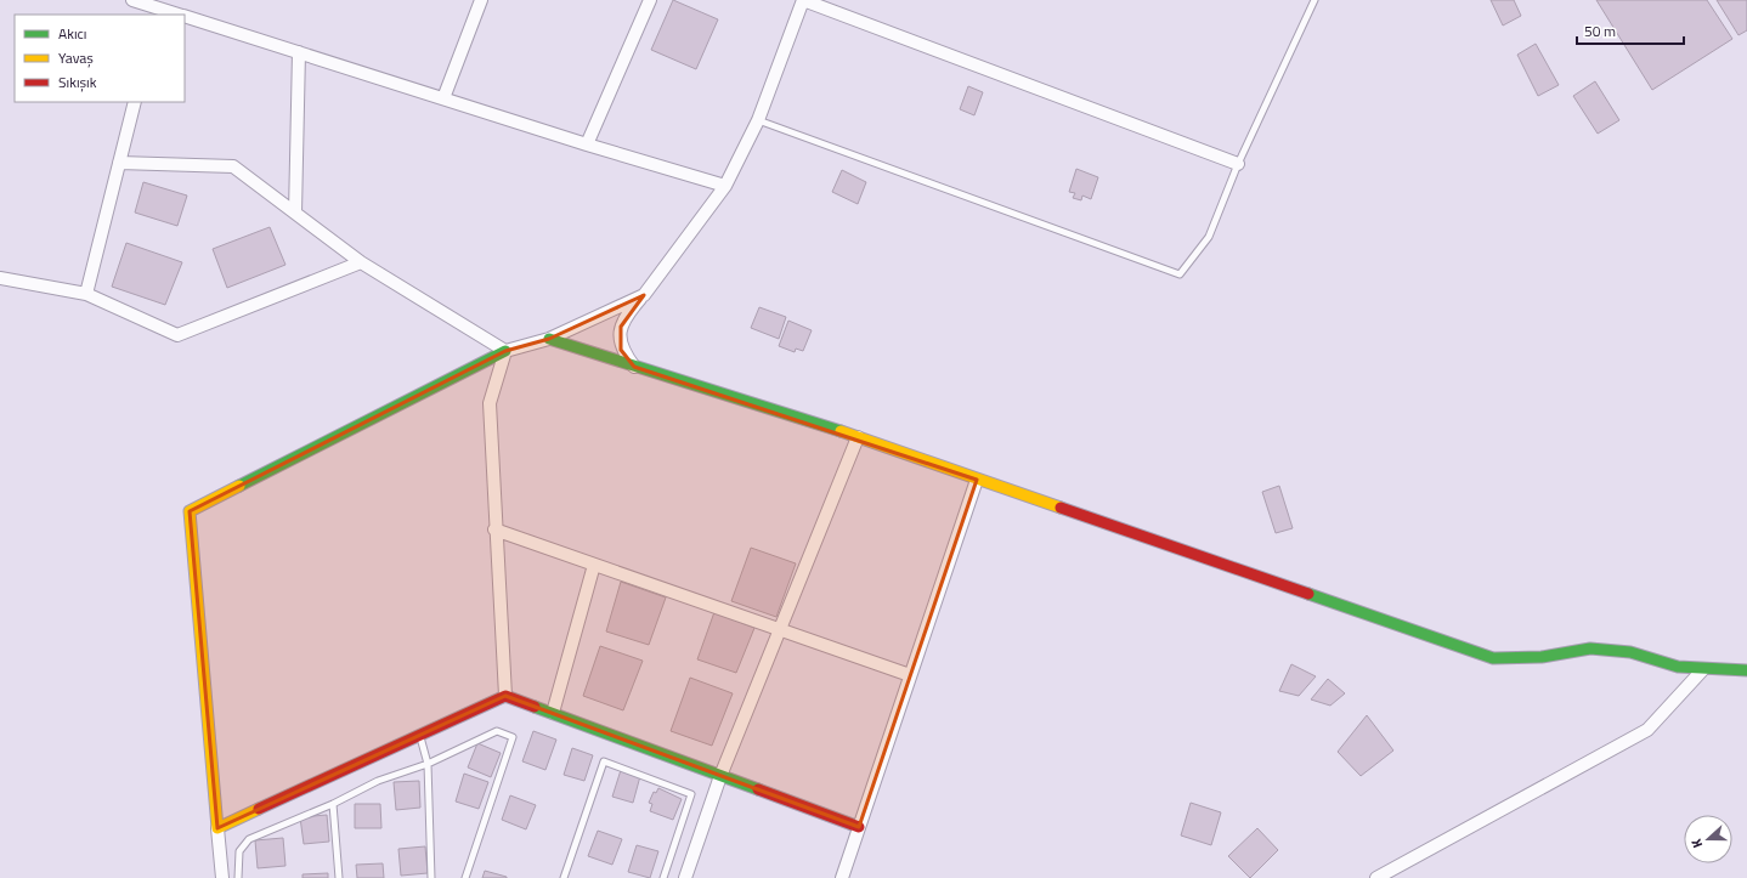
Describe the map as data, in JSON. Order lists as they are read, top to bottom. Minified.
{"legend":["Akıcı","Yavaş","Sıkışık"],"scale_bar":"50 m","north":"left"}
